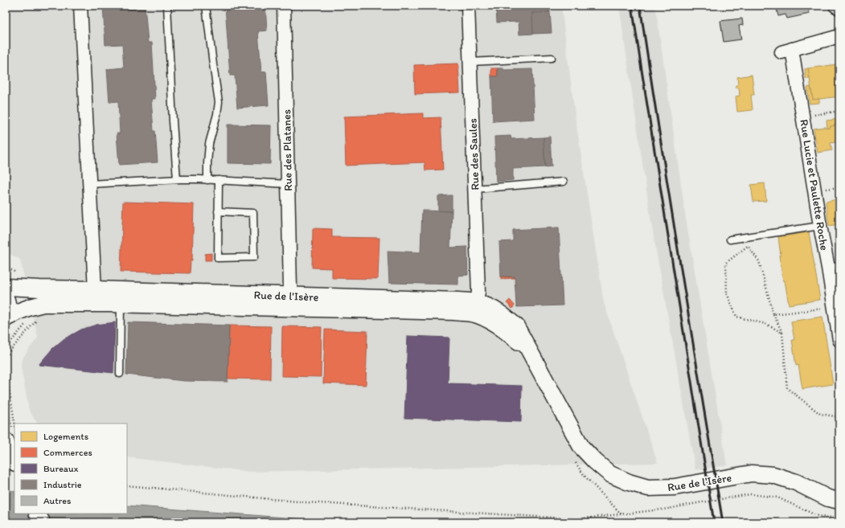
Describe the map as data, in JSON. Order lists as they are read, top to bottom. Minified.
{"streets":{"street":["Rue des Platanes","Rue des Saules","Rue Lucie et Paulette Roche","Rue de l'Isère"]},"crossings":[["Rue des Platanes","Rue de l'Isère"],["Rue des Saules","Rue de l'Isère"]],"legend":["Logements","Commerces","Bureaux","Industrie","Autres"]}
